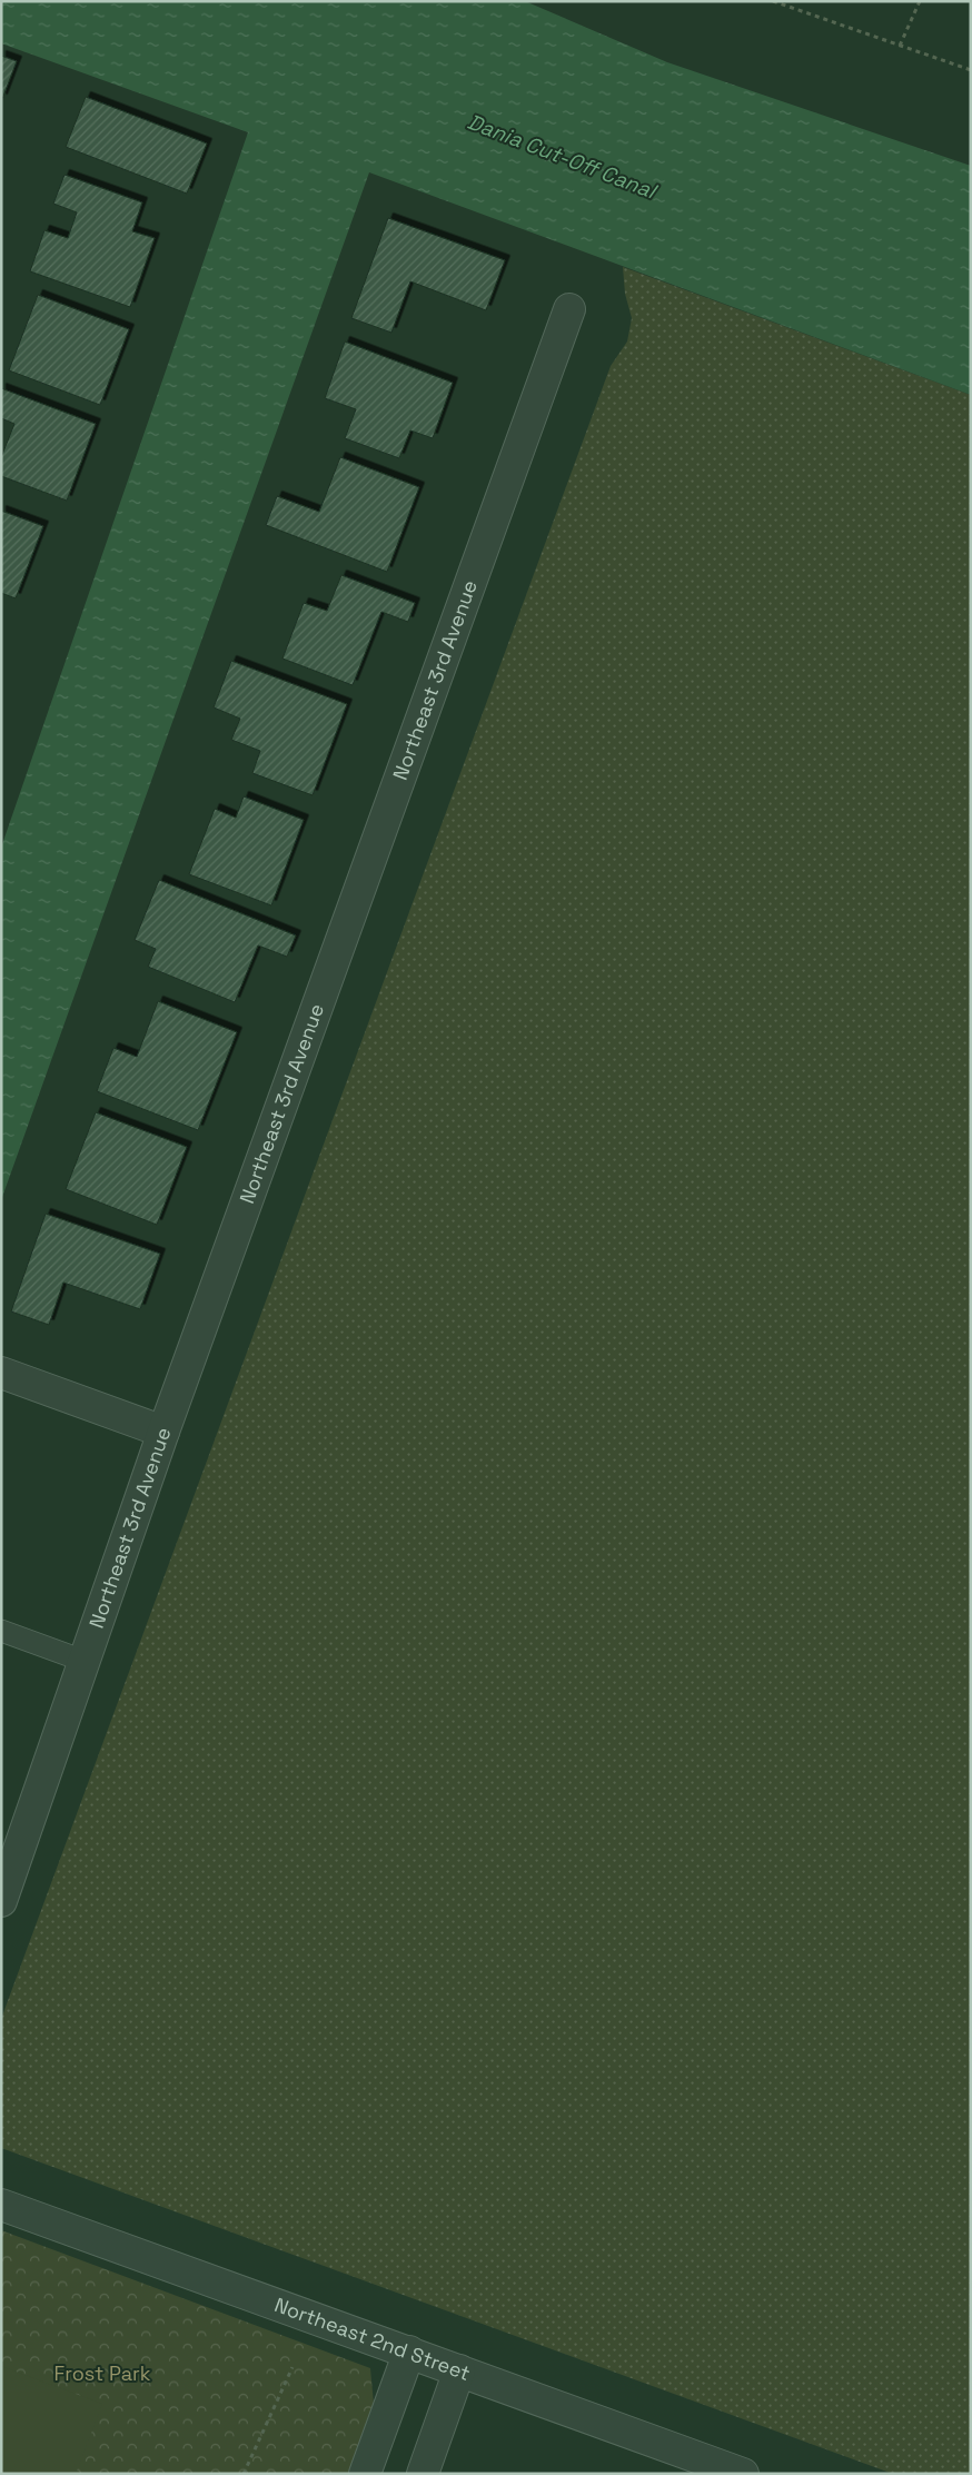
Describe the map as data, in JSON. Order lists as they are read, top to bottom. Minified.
{"streets":{"street":["Northeast 3rd Avenue","Northeast 2nd Street"]},"water":["Dania Cut-Off Canal"],"parks":["Frost Park"]}
